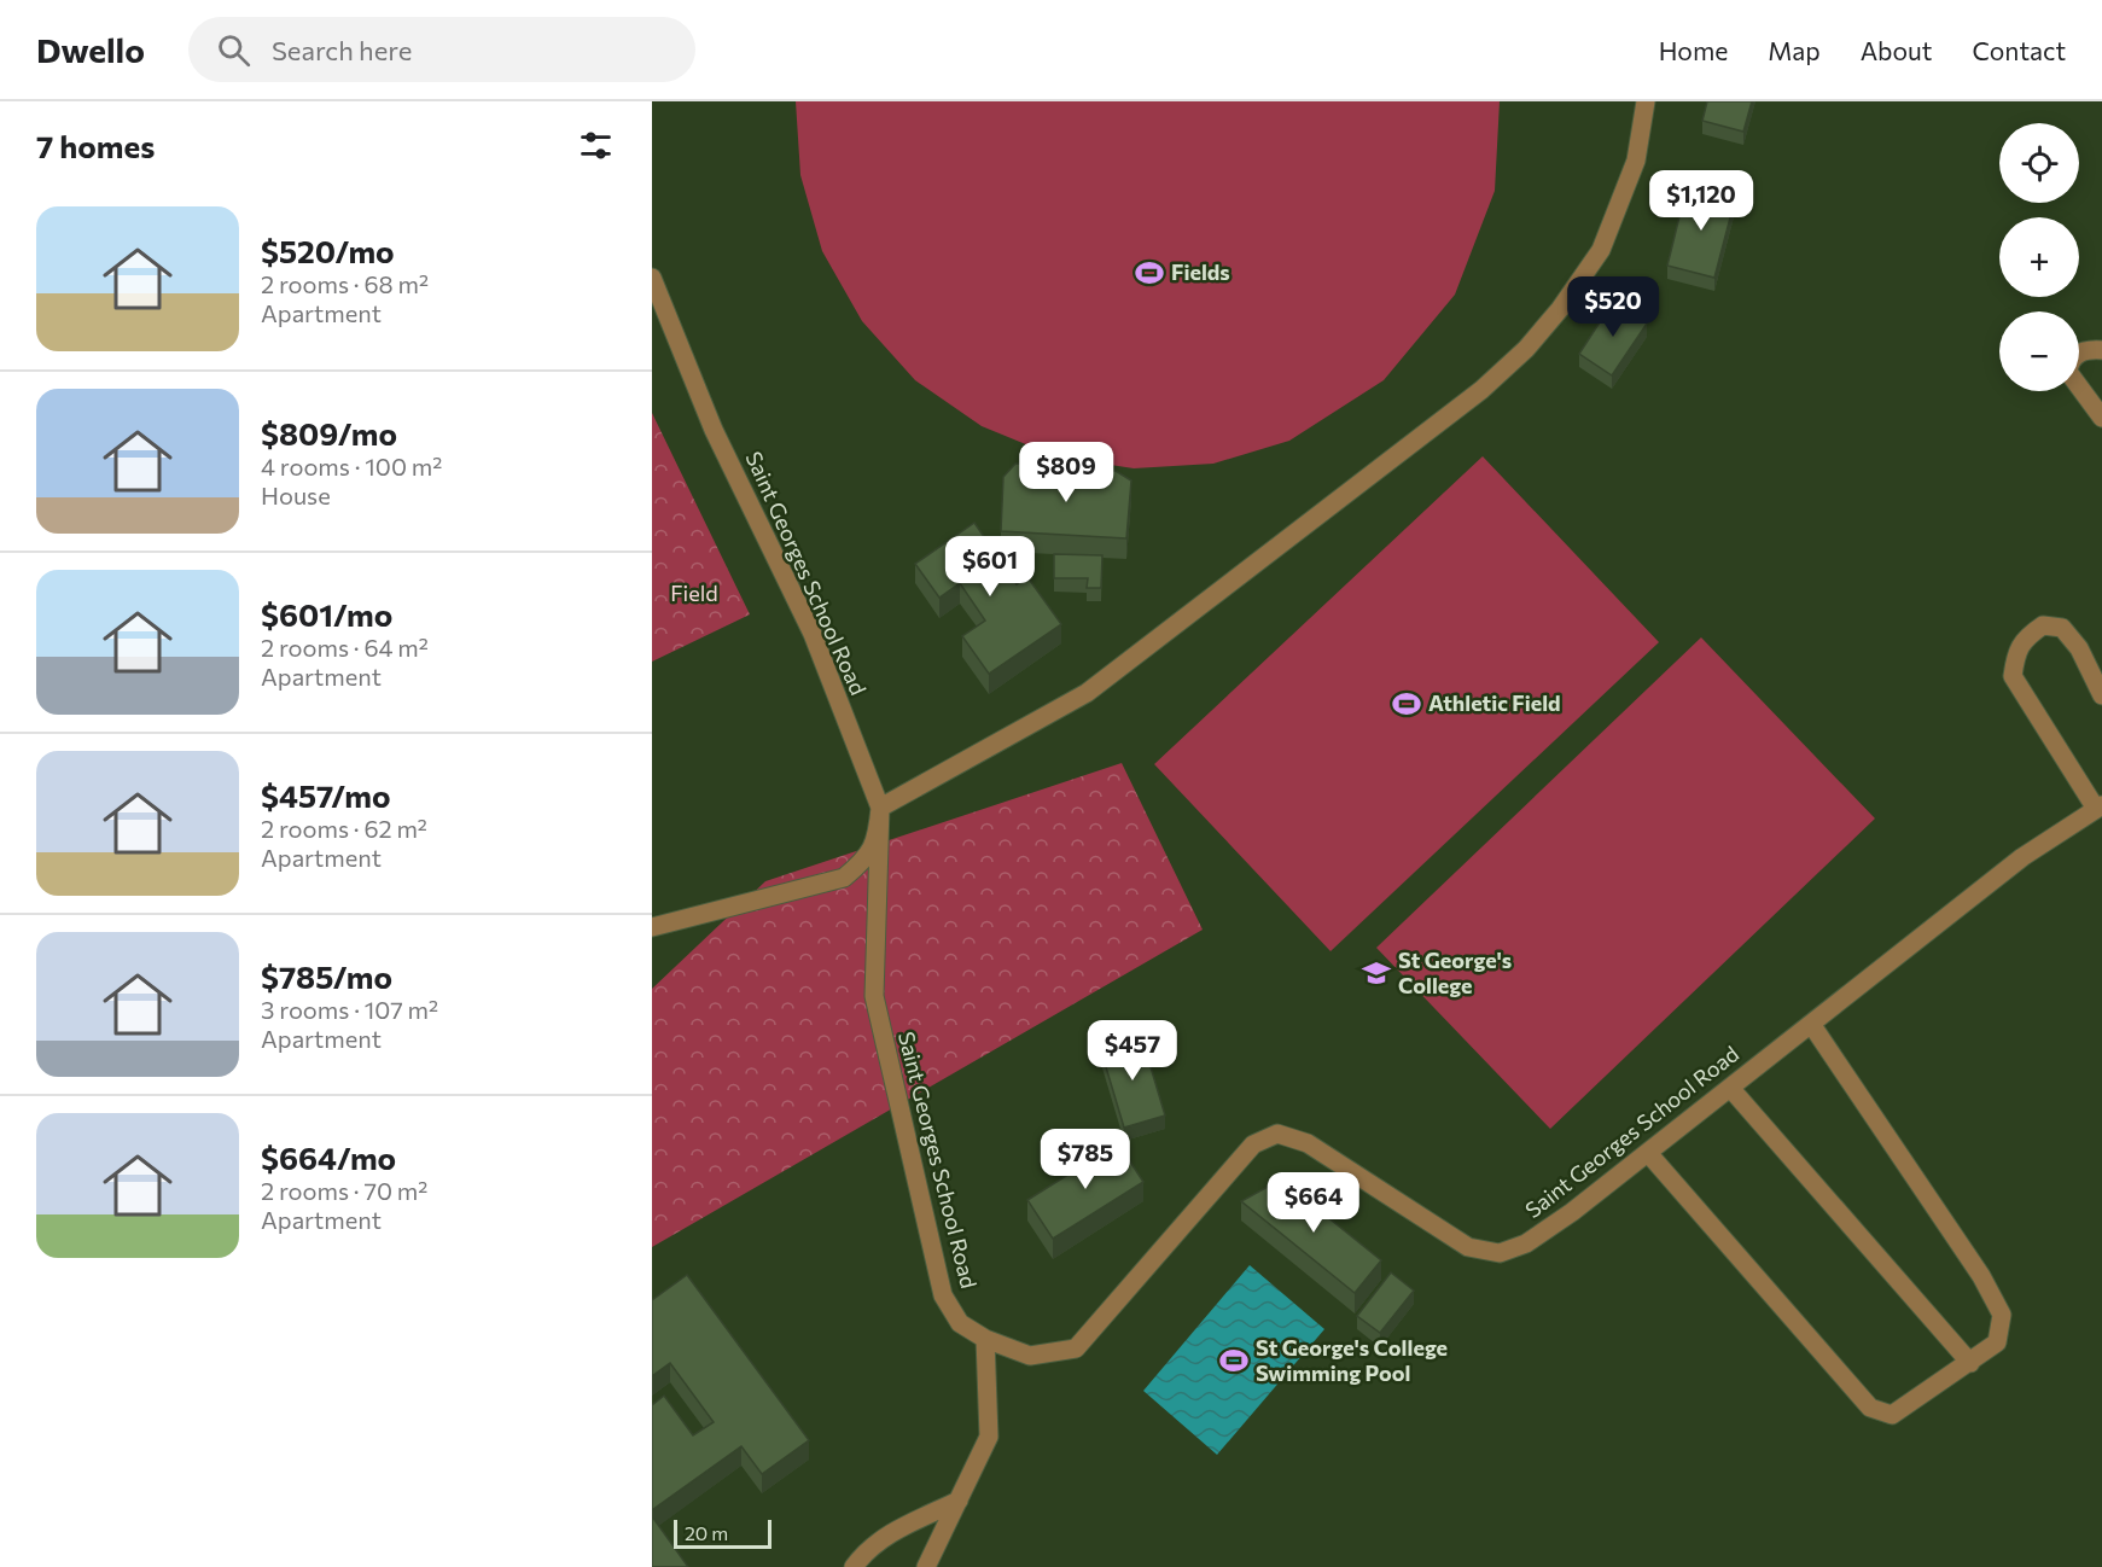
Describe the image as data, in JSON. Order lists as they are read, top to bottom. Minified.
{"streets":{"lane":["Saint Georges School Road"]},"parks":["Field"],"places":{"sports":["Fields","Athletic Field","St George's College Swimming Pool"],"school or university":["St George's College"]},"scale_bar":"20 m","page":{"header":"Dwello","search":"Search here","nav":["Home","Map","About","Contact"],"heading":"7 homes","map_buttons":["+","−"],"price":["$1,120","$520","$809","$601","$457","$785","$664"],"list":[{"name":"$520/mo","note":"2 rooms · 68 m² · Apartment"},{"name":"$809/mo","note":"4 rooms · 100 m² · House"},{"name":"$601/mo","note":"2 rooms · 64 m² · Apartment"},{"name":"$457/mo","note":"2 rooms · 62 m² · Apartment"},{"name":"$785/mo","note":"3 rooms · 107 m² · Apartment"},{"name":"$664/mo","note":"2 rooms · 70 m² · Apartment"}],"scale":"20 m"}}
